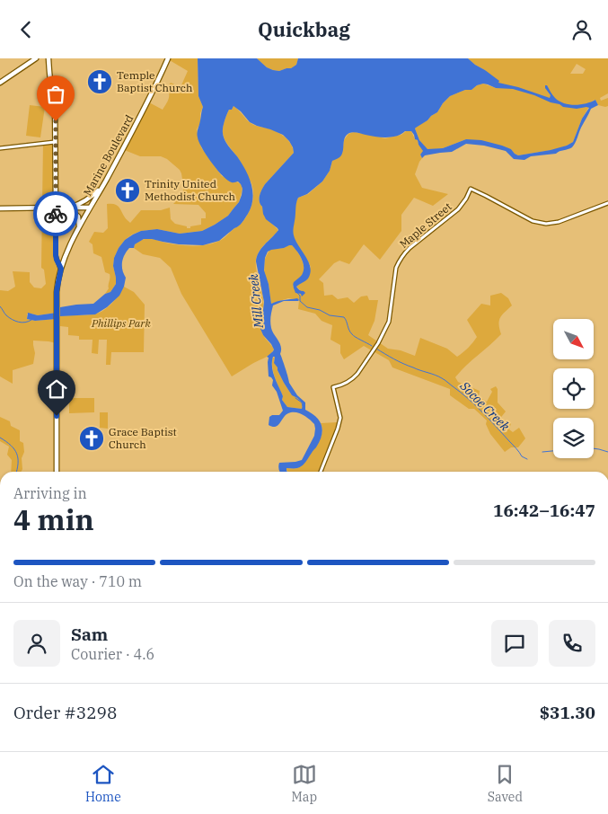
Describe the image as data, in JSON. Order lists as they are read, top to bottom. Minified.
{"streets":{"main road":["Marine Boulevard"],"street":["Maple Street"]},"water":["Mill Creek","Socoe Creek"],"parks":["Phillips Park"],"places":{"church":["Temple Baptist Church","Trinity United Methodist Church","Grace Baptist Church"]},"north":"bottom right","page":{"header":"Quickbag","heading":["4 min","Arriving in","16:42–16:47"],"panel":["Sam","Courier · 4.6","Order #3298","$31.30"],"bar":"On the way · 710 m","tabs":["Home","Map","Saved"]}}
